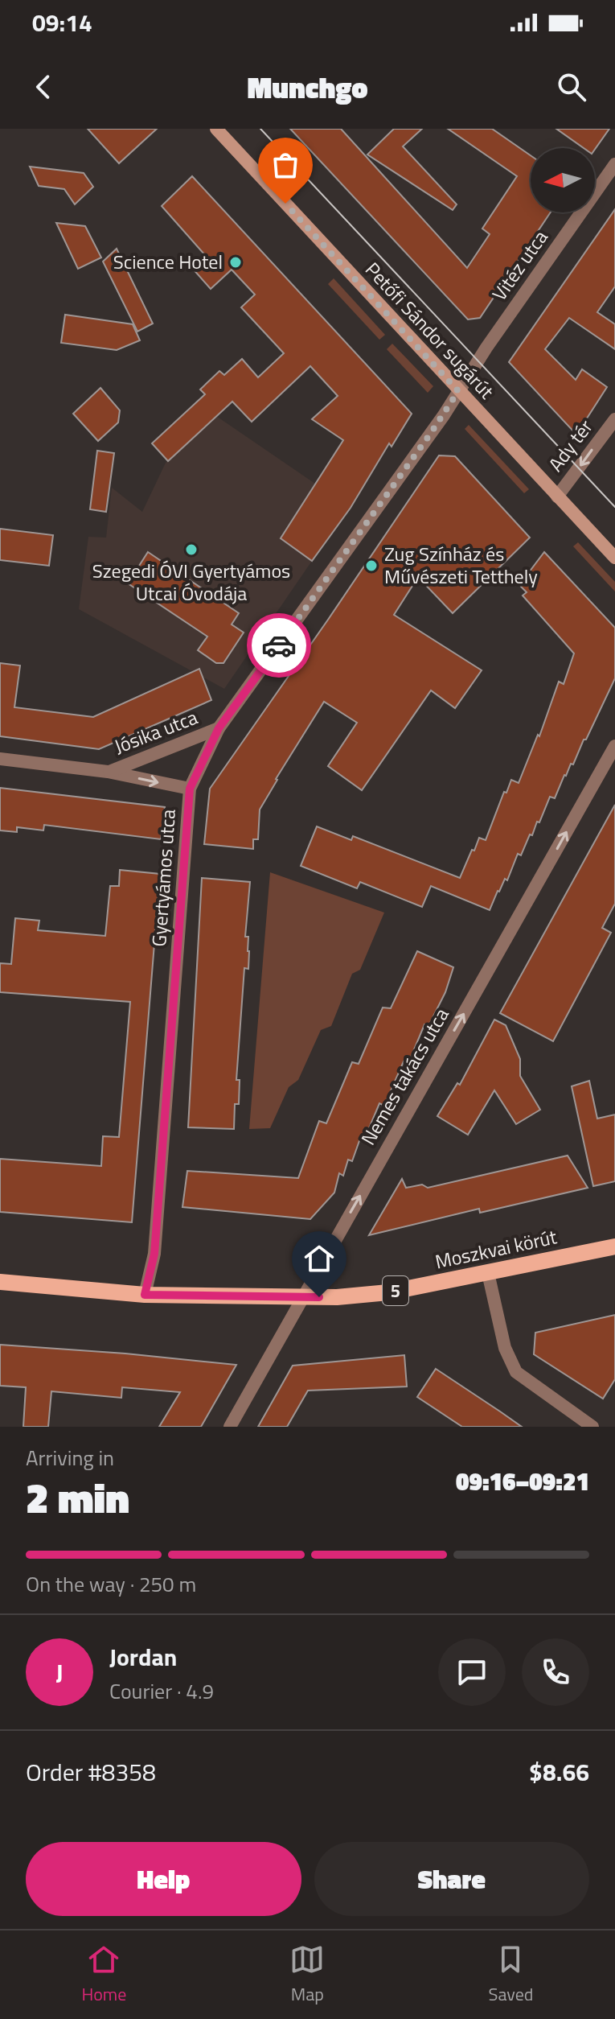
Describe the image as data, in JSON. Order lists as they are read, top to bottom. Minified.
{"streets":{"main road":["Moszkvai körút","5"],"street":["Vitéz utca","Petőfi Sándor sugárút","Ady tér","Jósika utca","Gyertyámos utca","Nemes takács utca"]},"crossings":[["Vitéz utca","Petőfi Sándor sugárút"],["Vitéz utca","Gyertyámos utca"],["Petőfi Sándor sugárút","Ady tér"],["Petőfi Sándor sugárút","Gyertyámos utca"],["Jósika utca","Gyertyámos utca"],["Gyertyámos utca","Moszkvai körút"],["Nemes takács utca","Moszkvai körút"]],"one_way":["Ady tér","Nemes takács utca"],"places":["Science Hotel","Szegedi ÓVI Gyertyámos Utcai Óvodája","Zug Színház és Művészeti Tetthely"],"north":"left","page":{"status":"09:14","header":"Munchgo","heading":["2 min","Arriving in","09:16–09:21"],"panel":["Jordan","Courier · 4.9","Order #8358","$8.66"],"bar":"On the way · 250 m","round":"J","buttons":["Help","Share"],"tabs":["Home","Map","Saved"]}}
